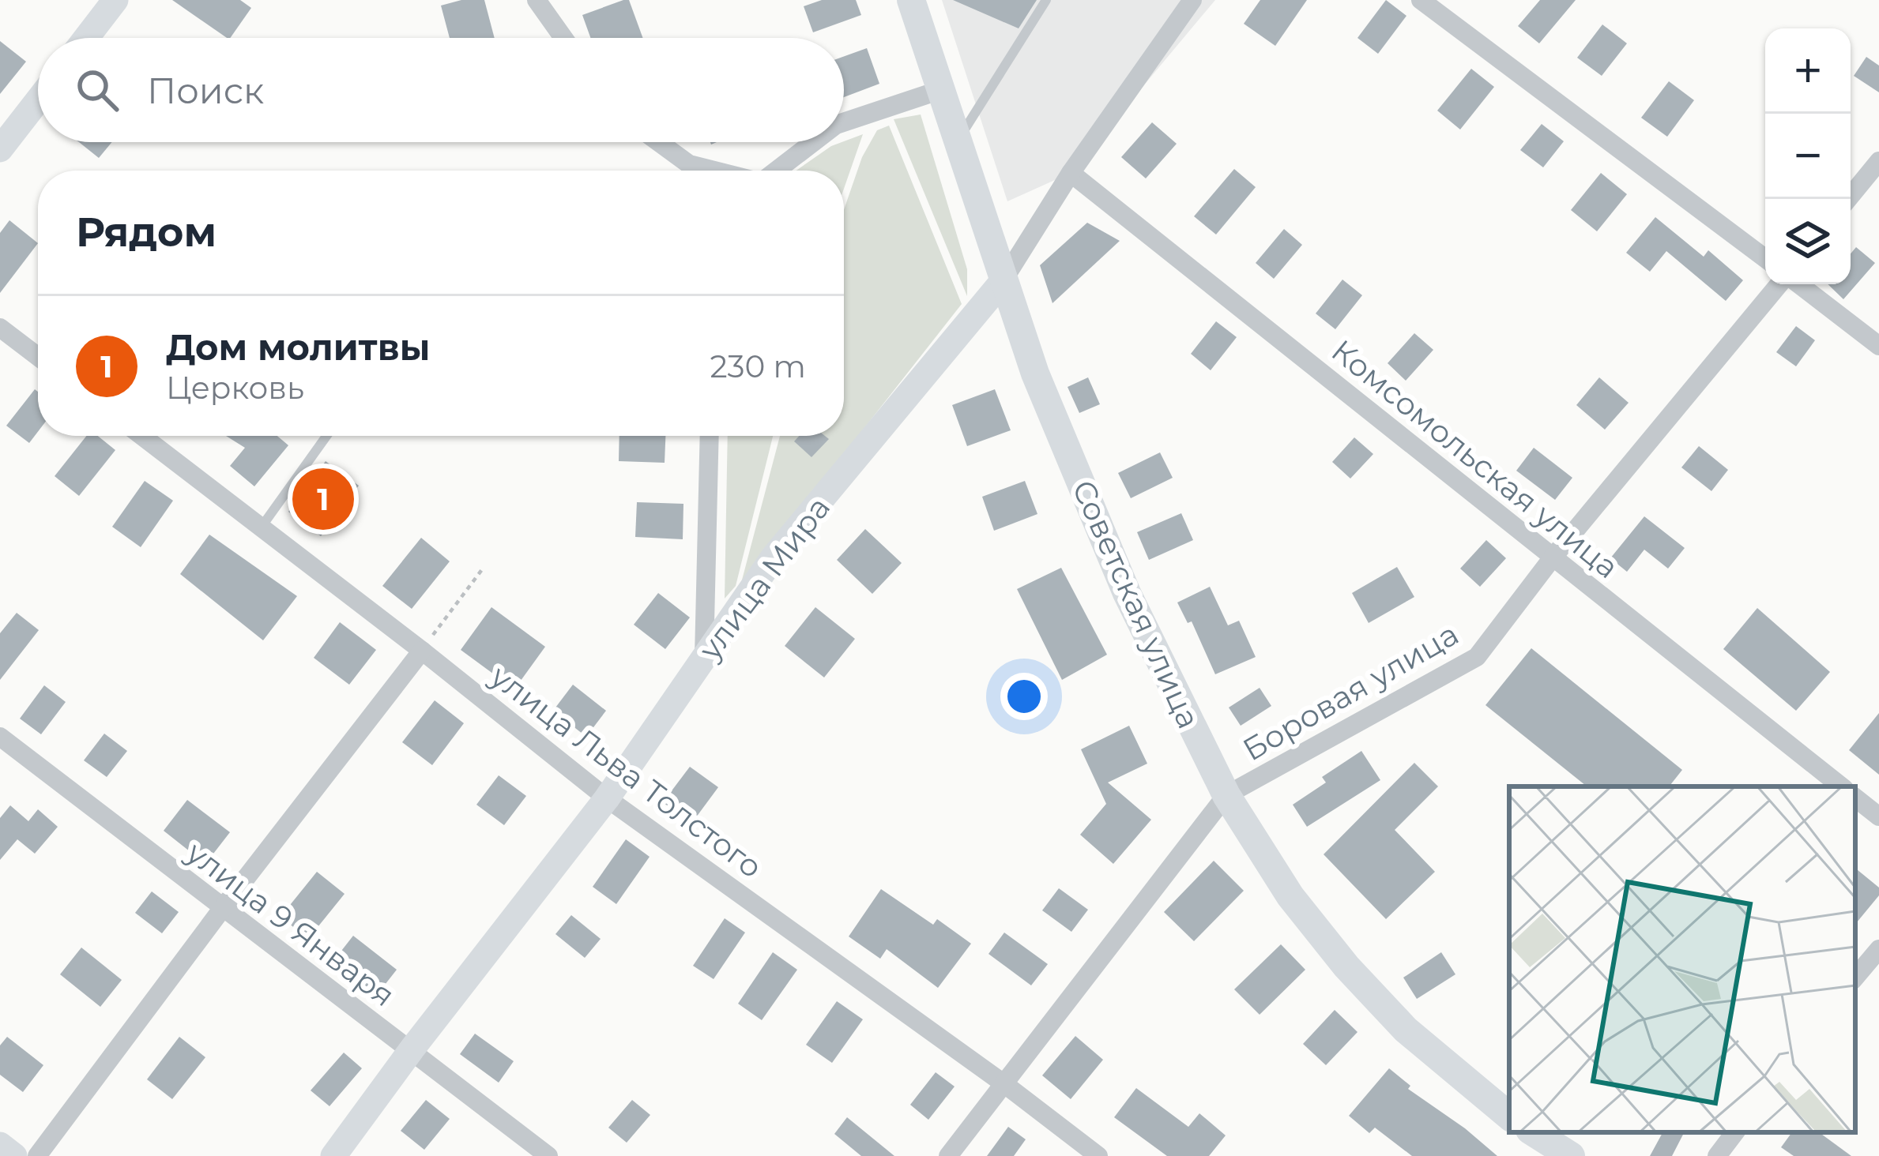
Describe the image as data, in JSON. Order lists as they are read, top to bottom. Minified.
{"streets":{"main road":["улица Мира","Советская улица"],"street":["Комсомольская улица","Боровая улица","улица Льва Толстого","улица 9 Января"]},"crossings":[["Комсомольская улица","улица Мира"],["Комсомольская улица","Боровая улица"],["улица Мира","Советская улица"],["улица Мира","улица Льва Толстого"],["улица Мира","улица 9 Января"],["Советская улица","Боровая улица"],["Боровая улица","улица Льва Толстого"]],"page":{"map_buttons":["+","−"],"search":"Поиск","heading":"Рядом","list":[{"mark":"1","name":"Дом молитвы","note":"Церковь","value":"230 m"}],"pins":"1"}}
